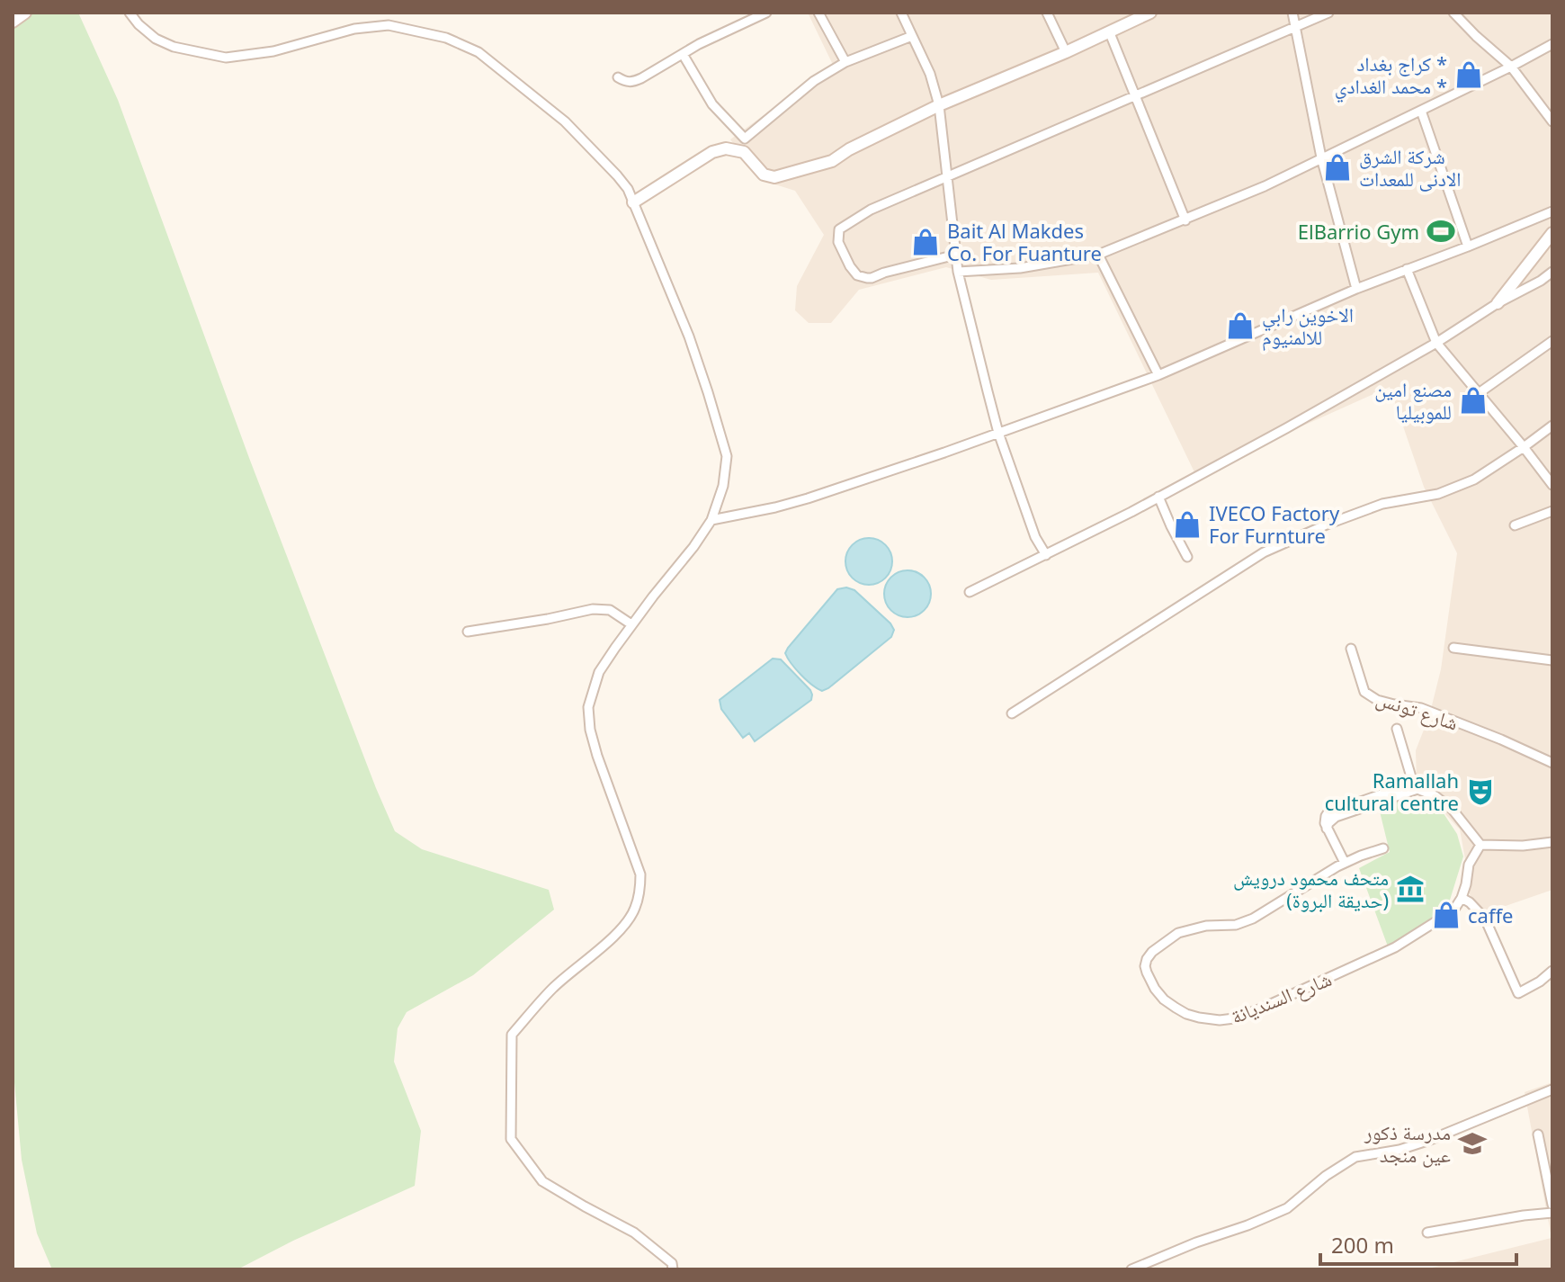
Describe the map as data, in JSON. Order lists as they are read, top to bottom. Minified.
{"streets":{"street":["شارع تونس","شارع السنديانة"]},"places":{"shop":["كراج بغداد * محمد الغدادي *","شركة الشرق الادنى للمعدات","Bait Al Makdes Co. For Fuanture","الاخوين رابي للالمنيوم","مصنع امين للموبيليا","IVECO Factory For Furnture","caffe"],"sports":["ElBarrio Gym"],"theatre":["Ramallah cultural centre"],"museum":["متحف محمود درويش (حديقة البروة)"],"school or university":["مدرسة ذكور عين منجد"]},"scale_bar":"200 m"}
